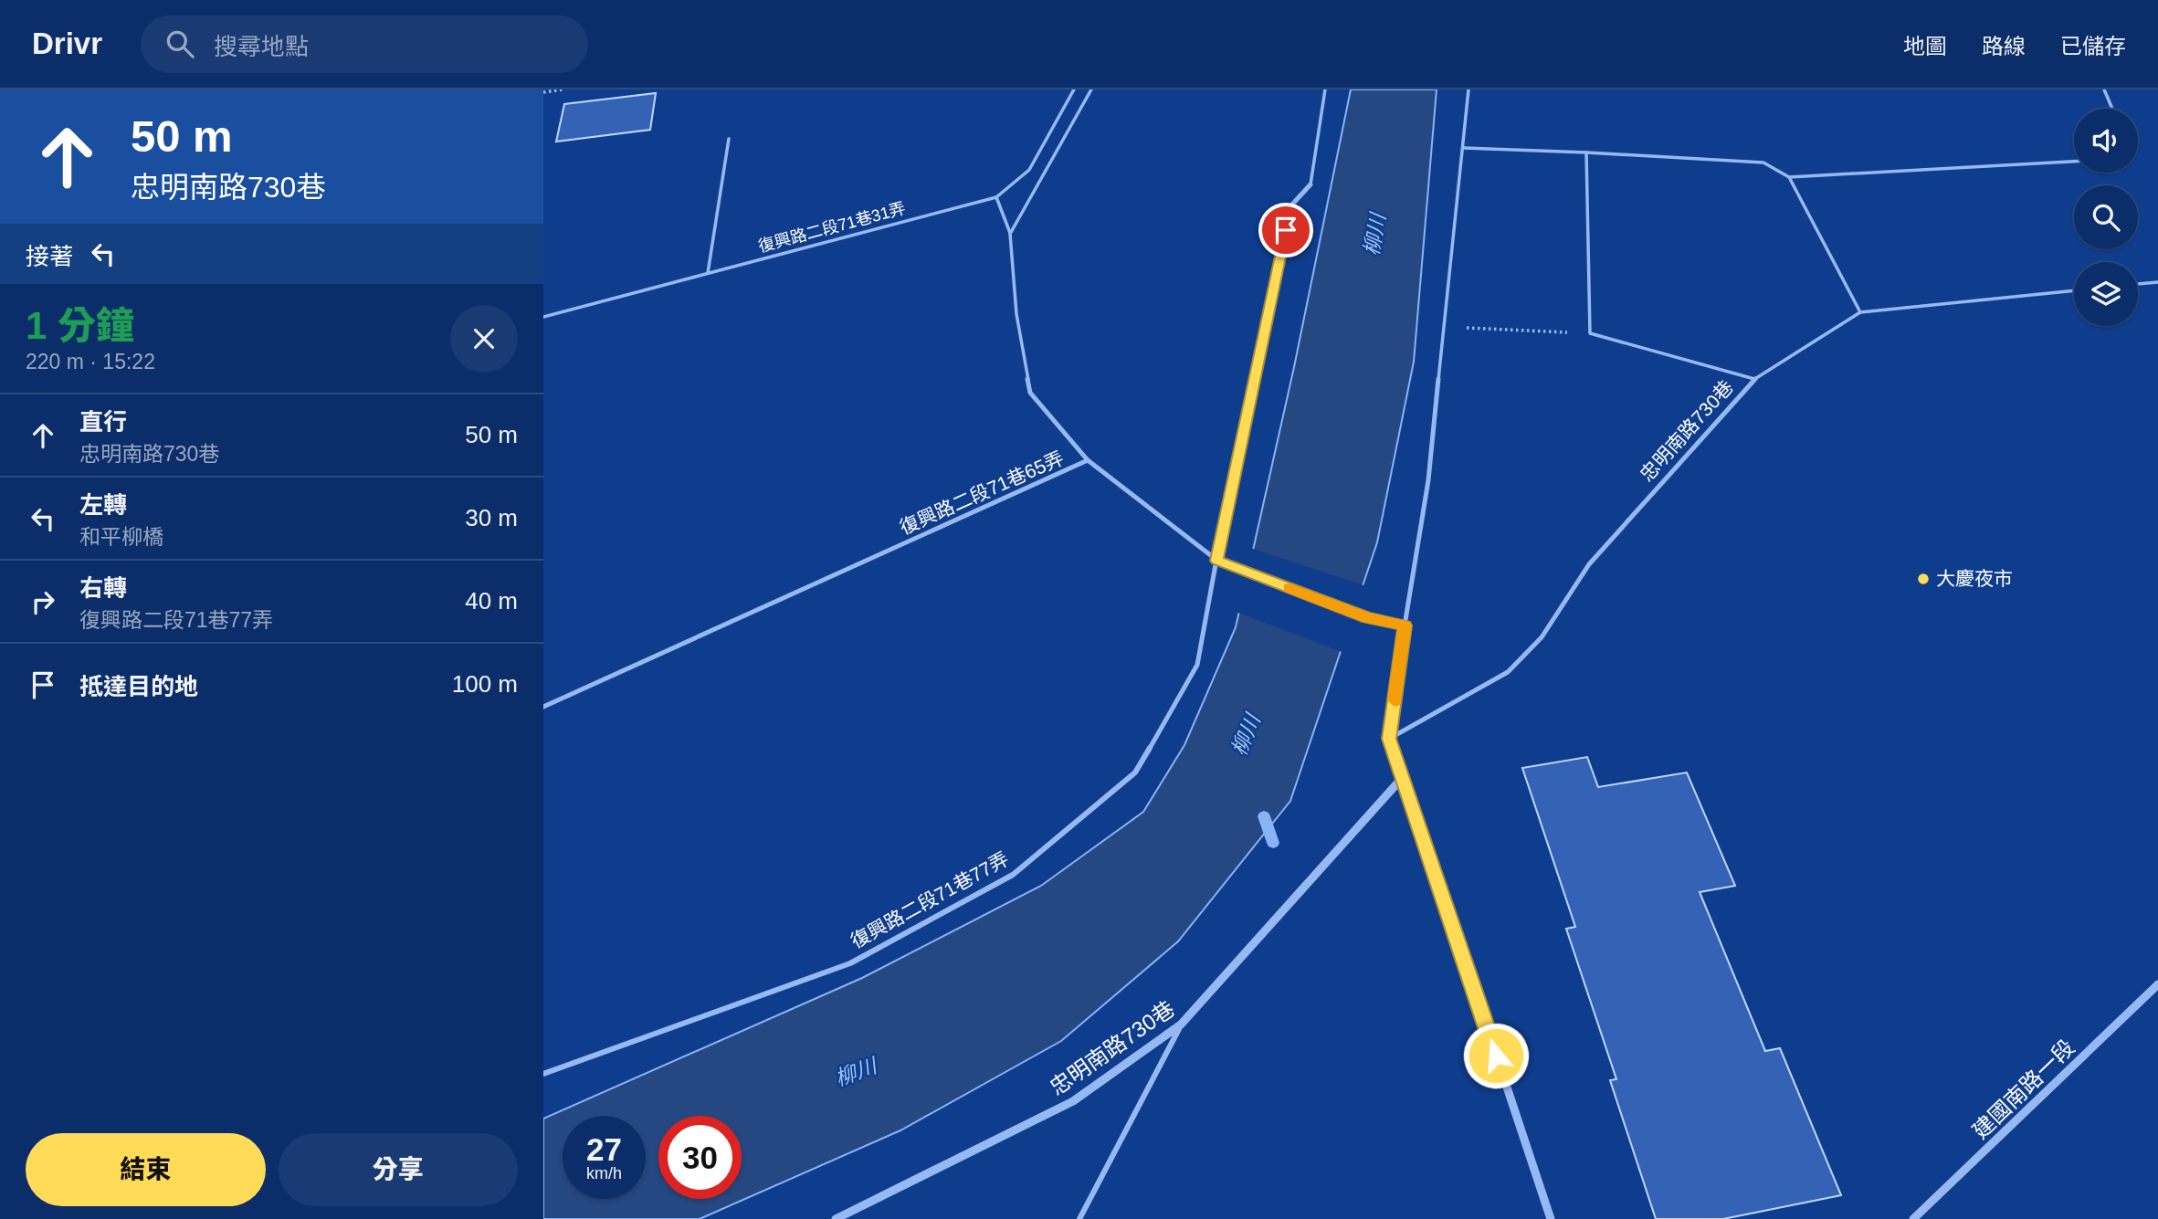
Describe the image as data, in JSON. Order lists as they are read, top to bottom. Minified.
{"streets":{"street":["忠明南路730巷","復興路二段71巷77弄","建國南路一段"],"lane":["復興路二段71巷31弄","復興路二段71巷65弄"]},"crossings":[["復興路二段71巷31弄","復興路二段71巷65弄"]],"water":["柳川"],"places":["大慶夜市"],"page":{"header":"Drivr","search":"搜尋地點","nav":["地圖","路線","已儲存"],"turn":["50 m","忠明南路730巷"],"then":"接著","heading":["1 分鐘","220 m · 15:22"],"list":[{"name":"直行","note":"忠明南路730巷","value":"50 m"},{"name":"左轉","note":"和平柳橋","value":"30 m"},{"name":"右轉","note":"復興路二段71巷77弄","value":"40 m"},{"name":"抵達目的地","value":"100 m"}],"speed":"27 km/h","limit":"30","buttons":["結束","分享"]}}
